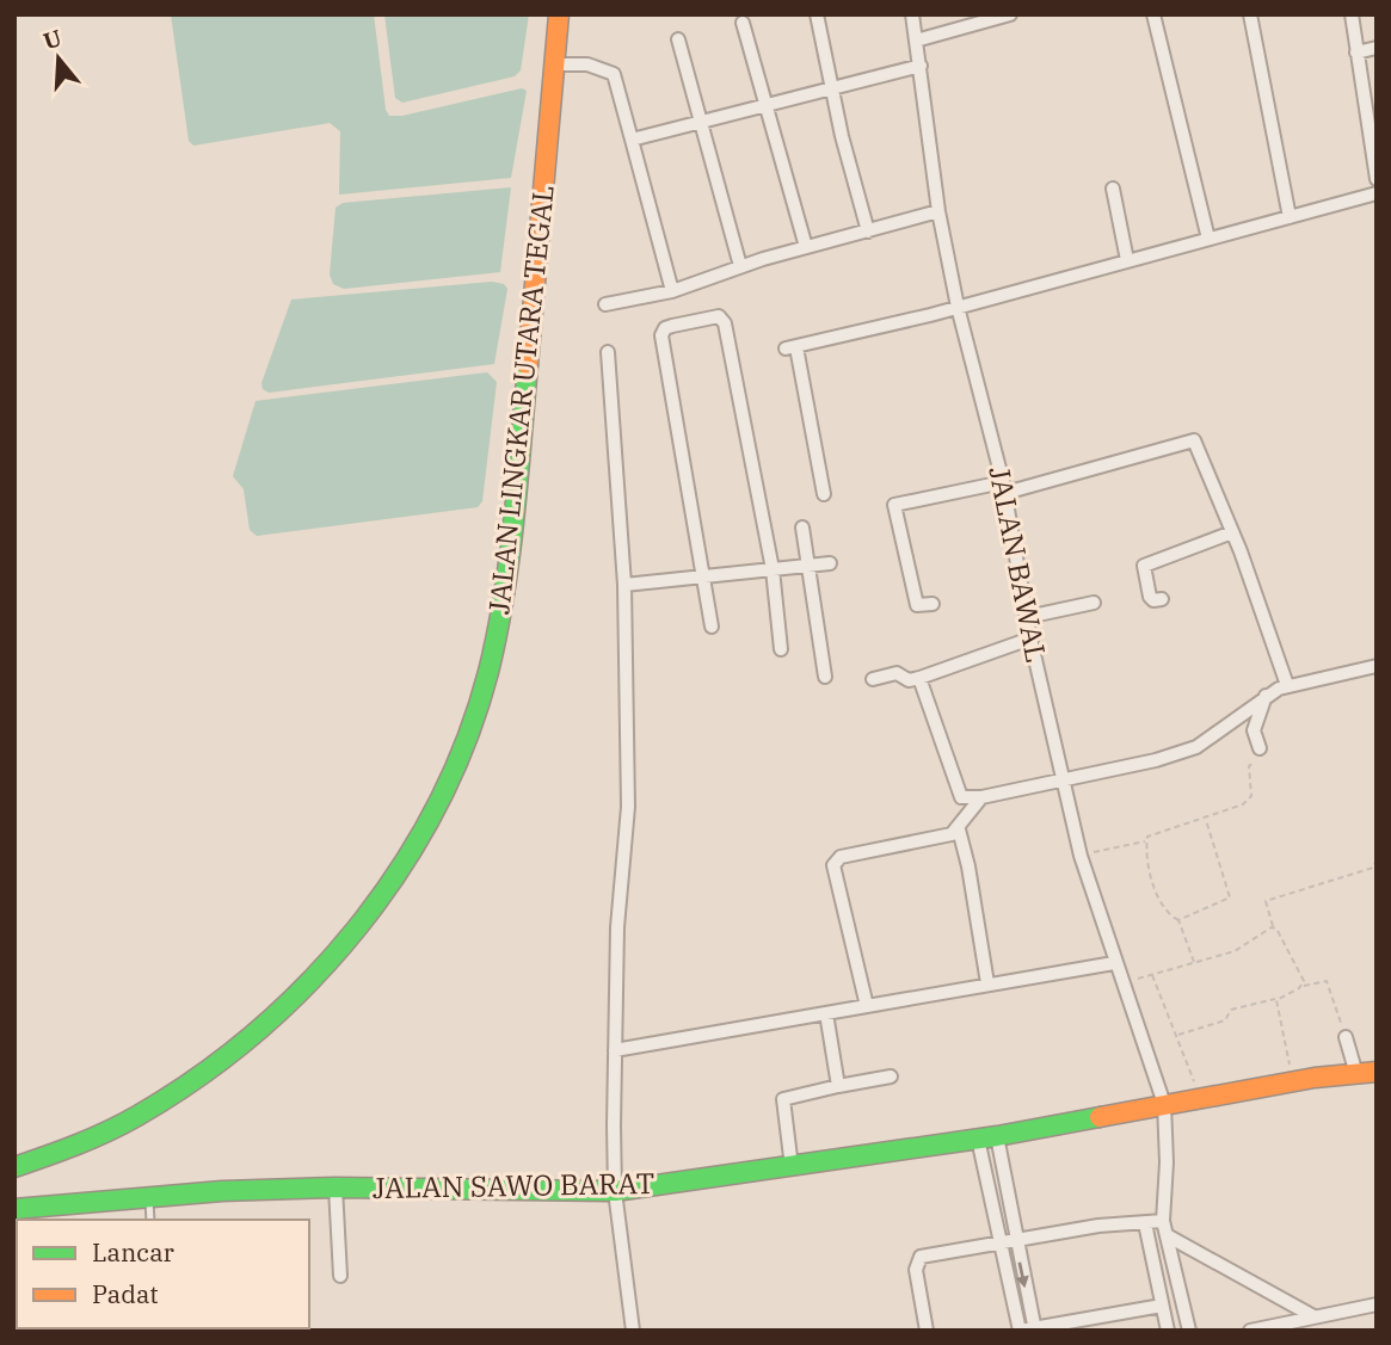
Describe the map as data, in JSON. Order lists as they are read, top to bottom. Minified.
{"streets":{"main road":["JALAN LINGKAR UTARA TEGAL","JALAN SAWO BARAT"],"street":["JALAN BAWAL"]},"crossings":[["JALAN BAWAL","JALAN SAWO BARAT"]],"legend":["Lancar","Padat"],"north":"top"}
